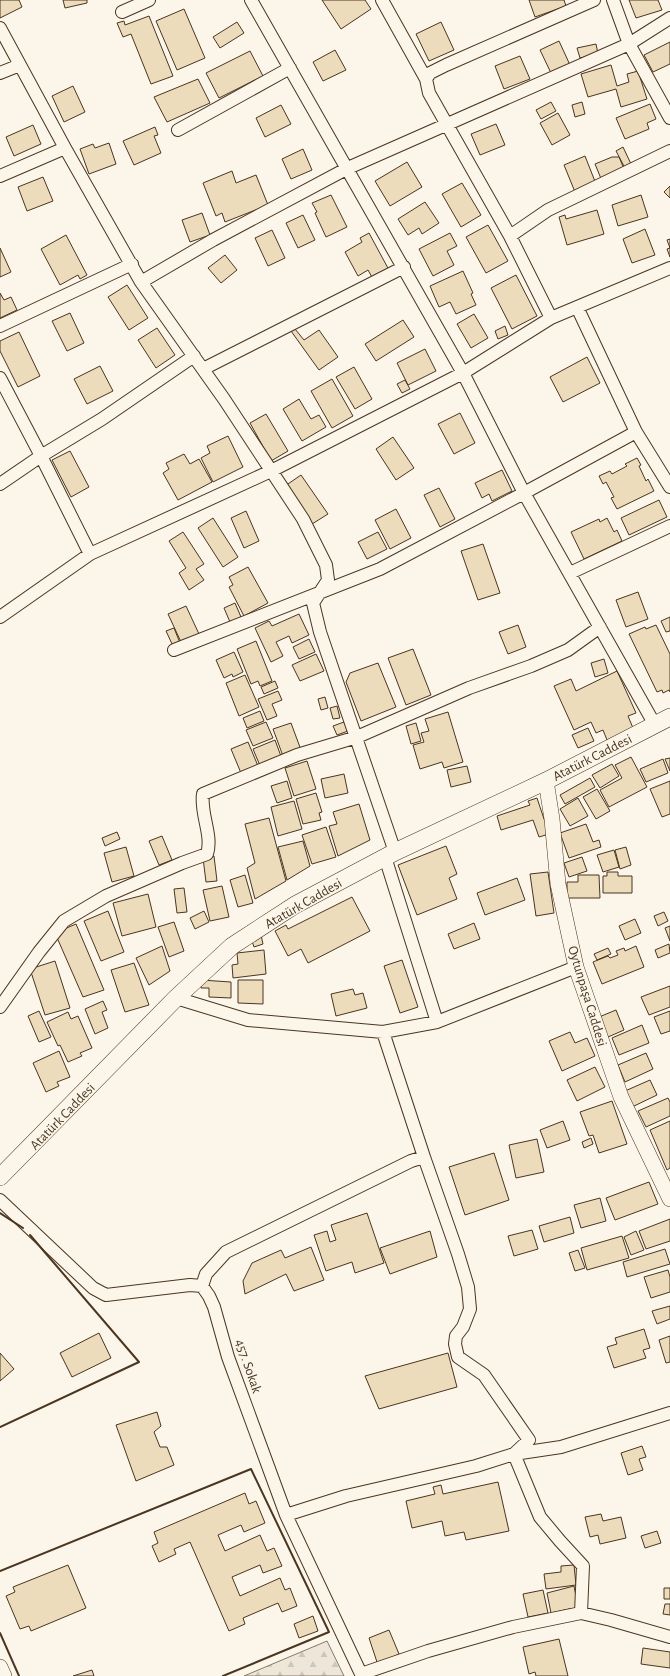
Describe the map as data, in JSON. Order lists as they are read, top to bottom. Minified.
{"streets":{"main road":["Atatürk Caddesi"],"street":["Oytunpaşa Caddesi","457. Sokak"]},"crossings":[["Atatürk Caddesi","Oytunpaşa Caddesi"]]}
